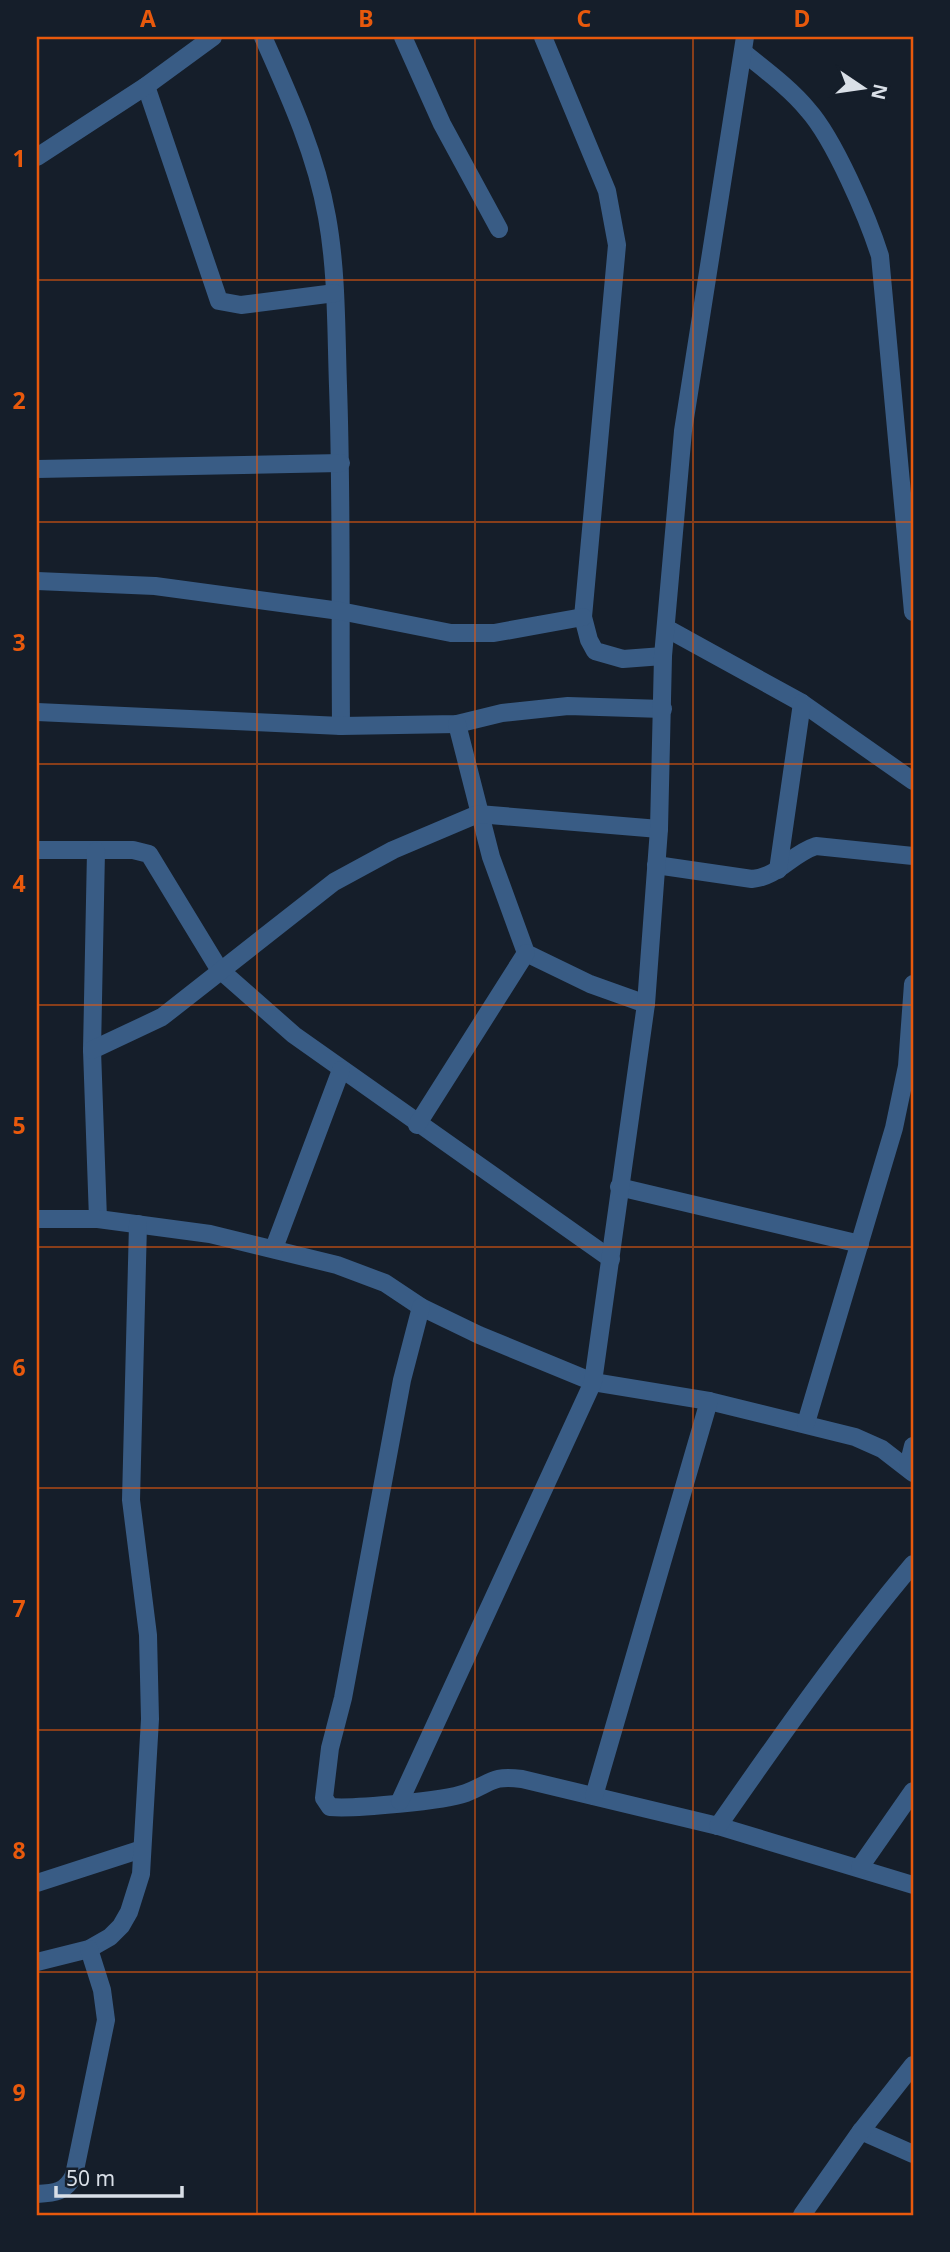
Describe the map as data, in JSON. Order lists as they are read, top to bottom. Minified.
{"scale_bar":"50 m","north":"right","grid":{"columns":["A","B","C","D"],"rows":["1","2","3","4","5","6","7","8","9"]}}
